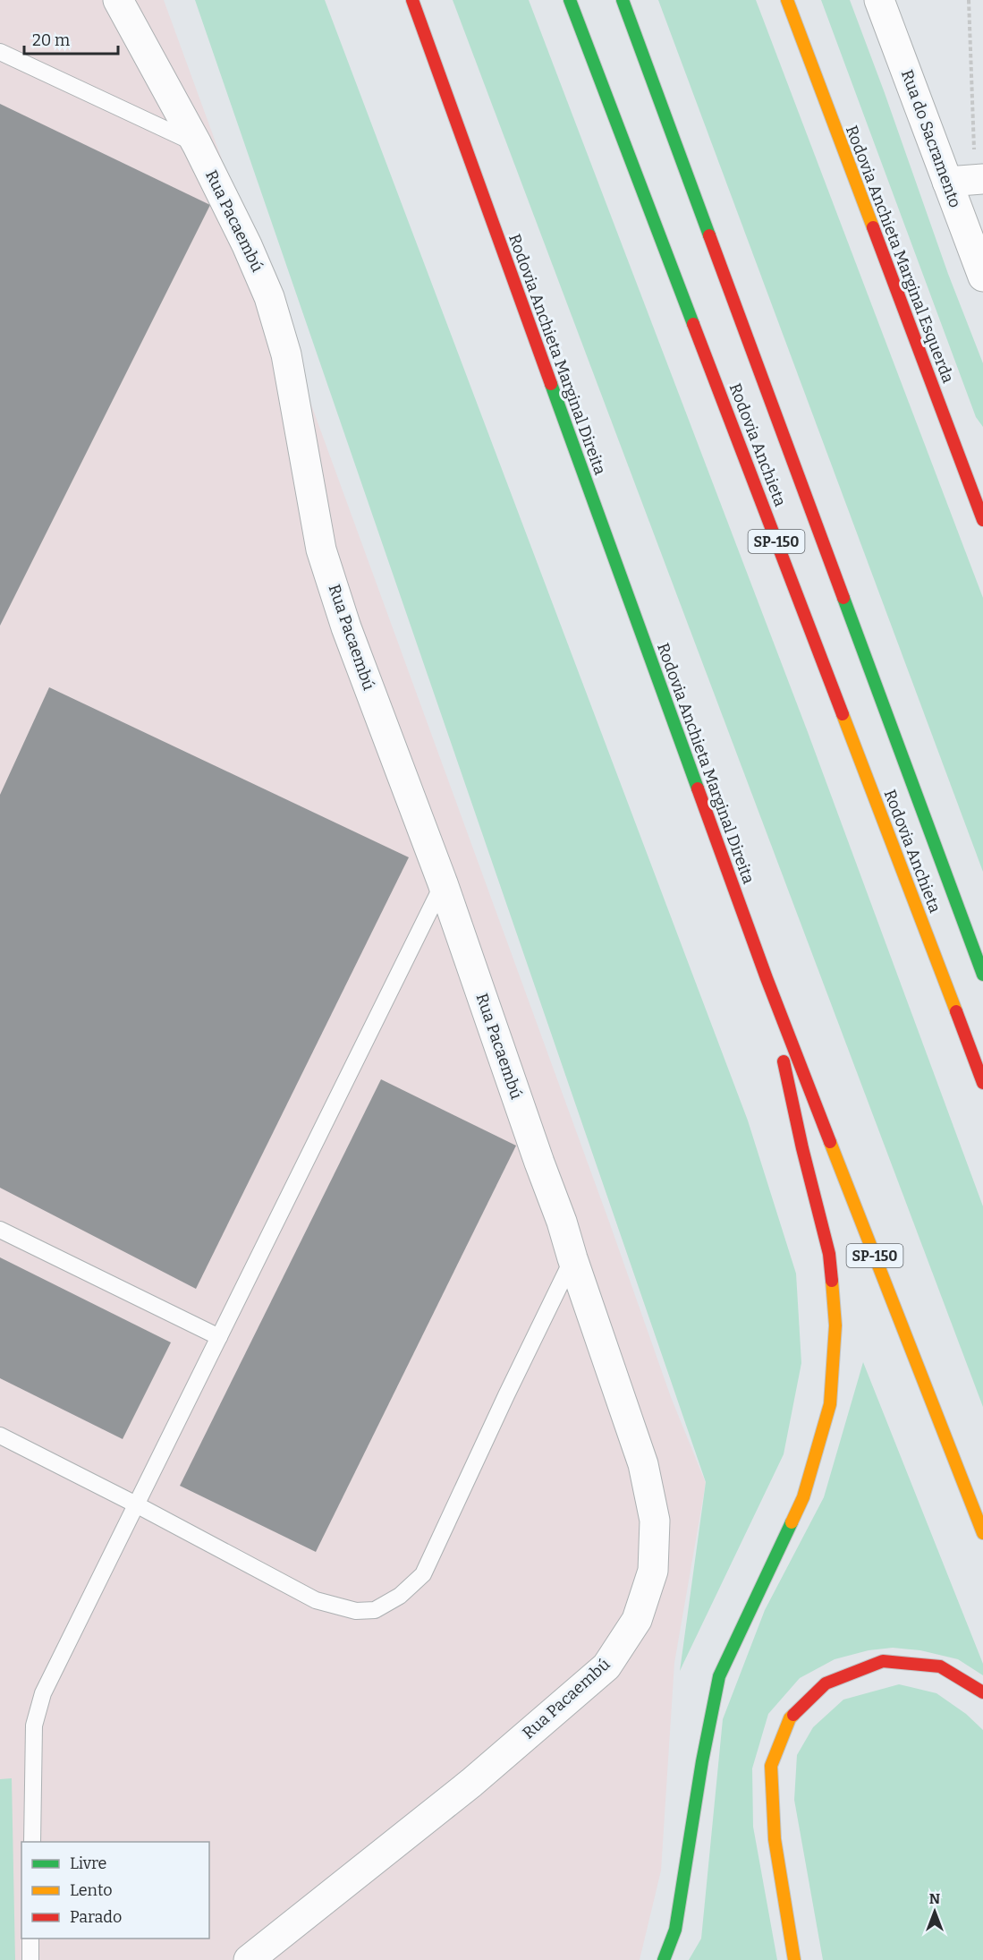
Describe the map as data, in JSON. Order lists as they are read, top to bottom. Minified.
{"streets":{"highway":["Rodovia Anchieta Marginal Esquerda","Rodovia Anchieta Marginal Direita","Rodovia Anchieta","SP-150"],"street":["Rua do Sacramento","Rua Pacaembú"]},"legend":["Livre","Lento","Parado"],"scale_bar":"20 m","north":"top"}
